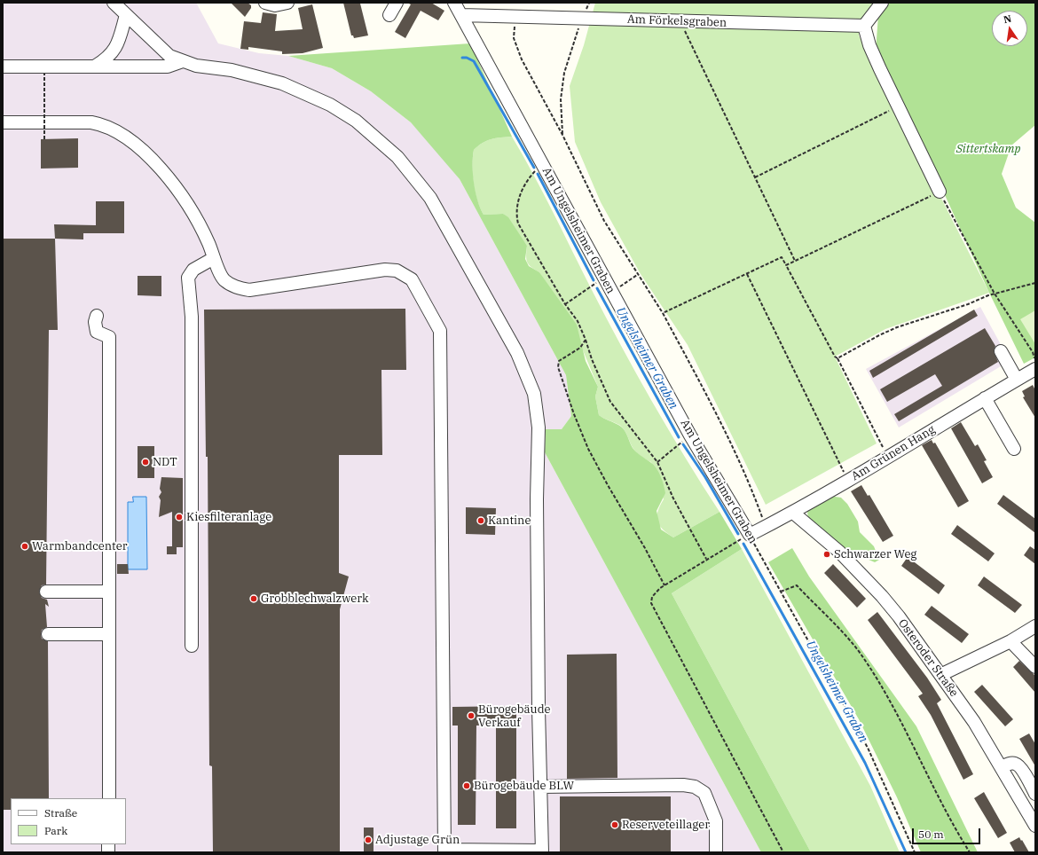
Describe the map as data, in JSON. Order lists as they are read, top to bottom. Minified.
{"streets":{"street":["Am Förkelsgraben","Am Ungelsheimer Graben","Am Grünen Hang","Osteroder Straße"]},"crossings":[["Am Förkelsgraben","Am Ungelsheimer Graben"],["Am Ungelsheimer Graben","Am Grünen Hang"],["Am Grünen Hang","Osteroder Straße"]],"water":["Ungelsheimer Graben"],"parks":["Sittertskamp"],"places":["NDT","Kiesfilteranlage","Kantine","Warmbandcenter","Schwarzer Weg","Grobblechwalzwerk","Bürogebäude Verkauf","Bürogebäude BLW","Reserveteillager","Adjustage Grün"],"legend":["Straße","Park"],"scale_bar":"50 m","north":"top"}
